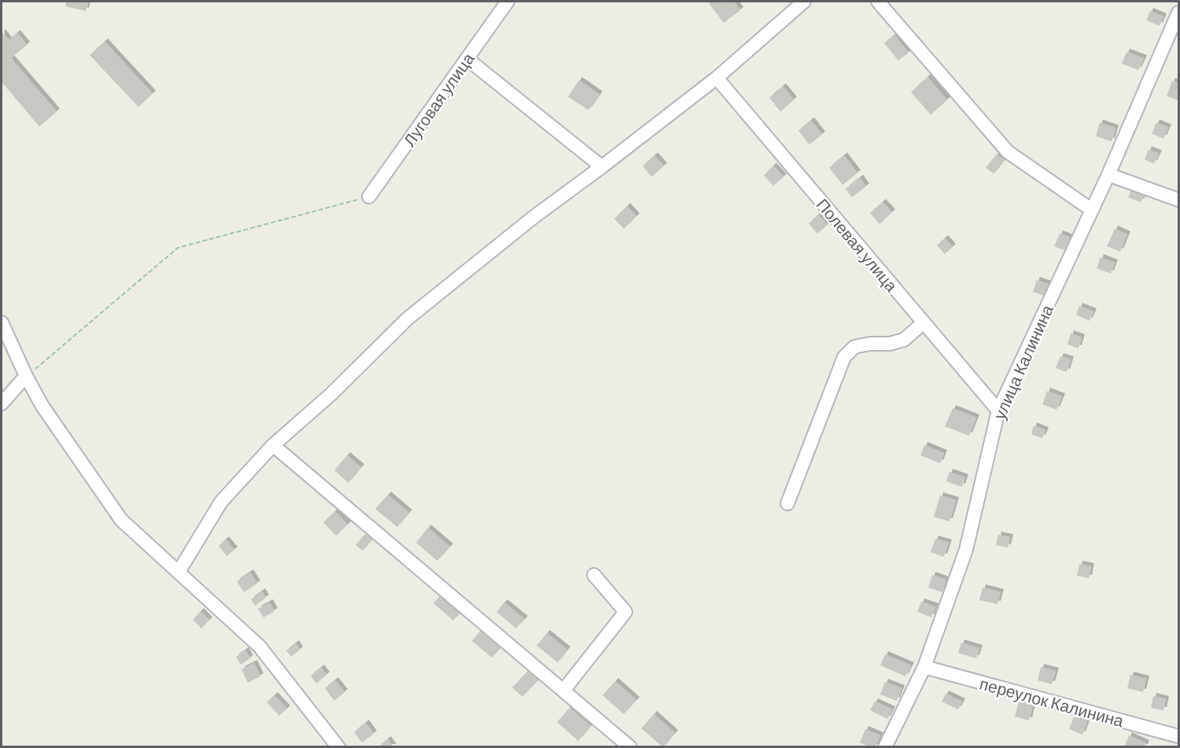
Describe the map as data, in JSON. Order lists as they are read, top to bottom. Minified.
{"streets":{"street":["Луговая улица","Полевая улица","улица Калинина","переулок Калинина"]},"crossings":[["Полевая улица","улица Калинина"],["улица Калинина","переулок Калинина"]]}
